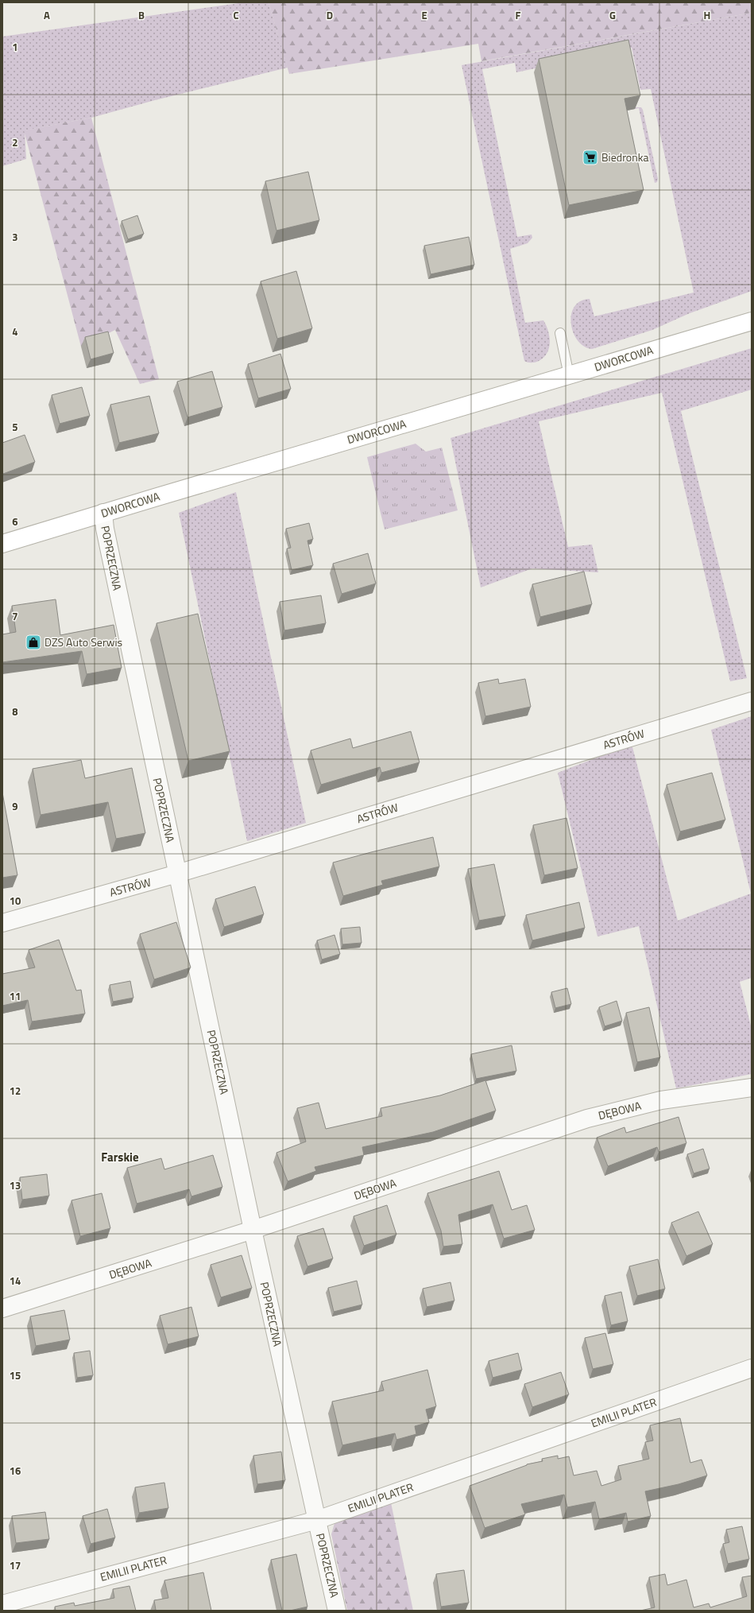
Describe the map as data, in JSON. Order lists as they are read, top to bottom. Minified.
{"streets":{"main road":["DWORCOWA"],"street":["POPRZECZNA","ASTRÓW","DĘBOWA","EMILII PLATER"]},"crossings":[["DWORCOWA","POPRZECZNA"],["POPRZECZNA","ASTRÓW"],["POPRZECZNA","DĘBOWA"],["POPRZECZNA","EMILII PLATER"]],"districts":["Farskie"],"places":{"supermarket":["Biedronka"],"shop":["DZS Auto Serwis"]},"grid":{"columns":["A","B","C","D","E","F","G","H"],"rows":["1","2","3","4","5","6","7","8","9","10","11","12","13","14","15","16","17"]}}
